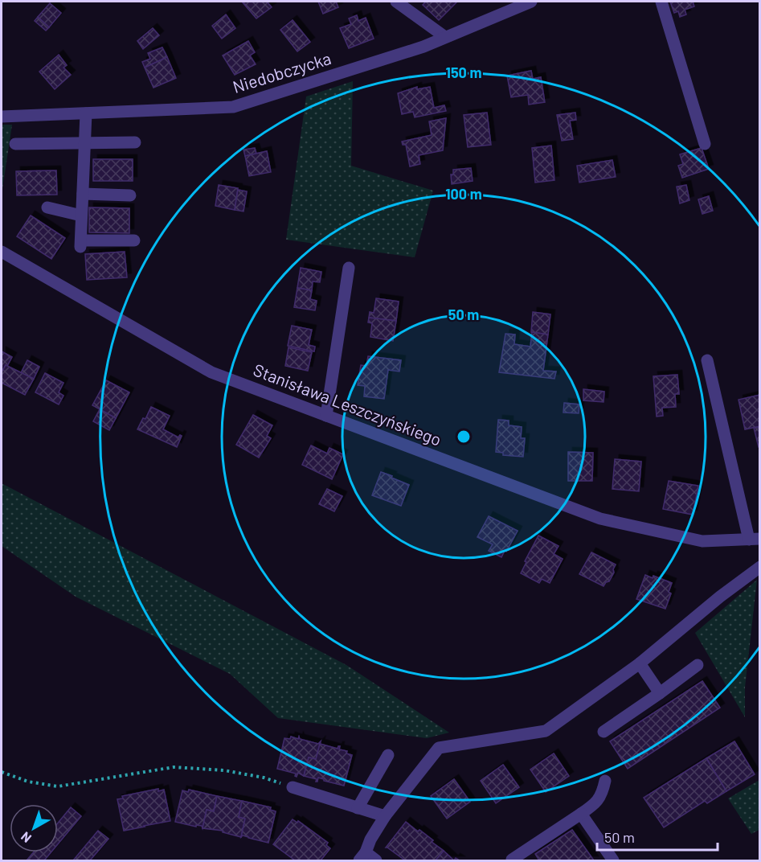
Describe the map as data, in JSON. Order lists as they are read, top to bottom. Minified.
{"streets":{"street":["Niedobczycka","Stanisława Leszczyńskiego"]},"scale_bar":"50 m","north":"bottom left","rings":["150 m","100 m","50 m"]}
